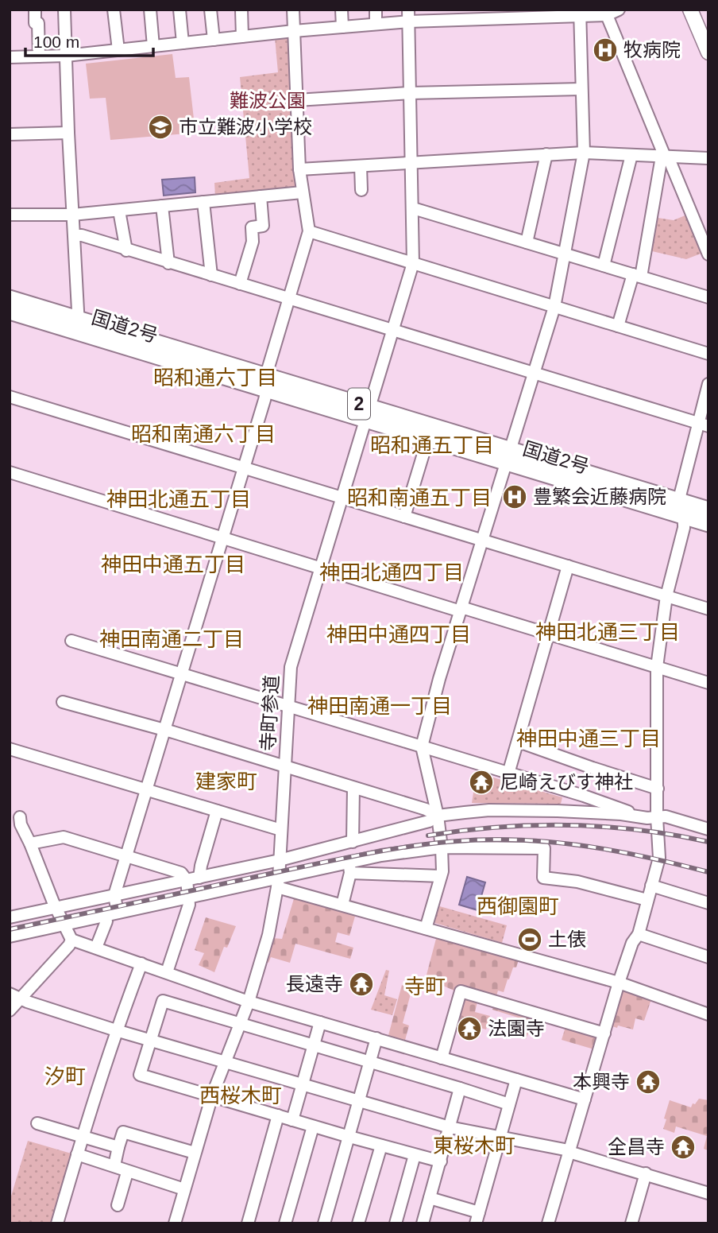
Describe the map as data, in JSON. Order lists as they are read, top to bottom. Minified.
{"streets":{"highway":["国道2号","2"],"street":["寺町参道"]},"crossings":[["国道2号","寺町参道"]],"districts":["昭和通六丁目","昭和南通六丁目","昭和通五丁目","昭和南通五丁目","神田北通五丁目","神田中通五丁目","神田北通四丁目","神田北通三丁目","神田中通四丁目","神田南通二丁目","神田南通一丁目","神田中通三丁目","建家町","西御園町","寺町","汐町","西桜木町","東桜木町"],"parks":["難波公園"],"places":{"hospital":["牧病院","豊繁会近藤病院"],"school or university":["市立難波小学校"],"temple":["尼崎えびす神社","長遠寺","法園寺","本興寺","全昌寺"],"sports":["土俵"]},"scale_bar":"100 m"}
